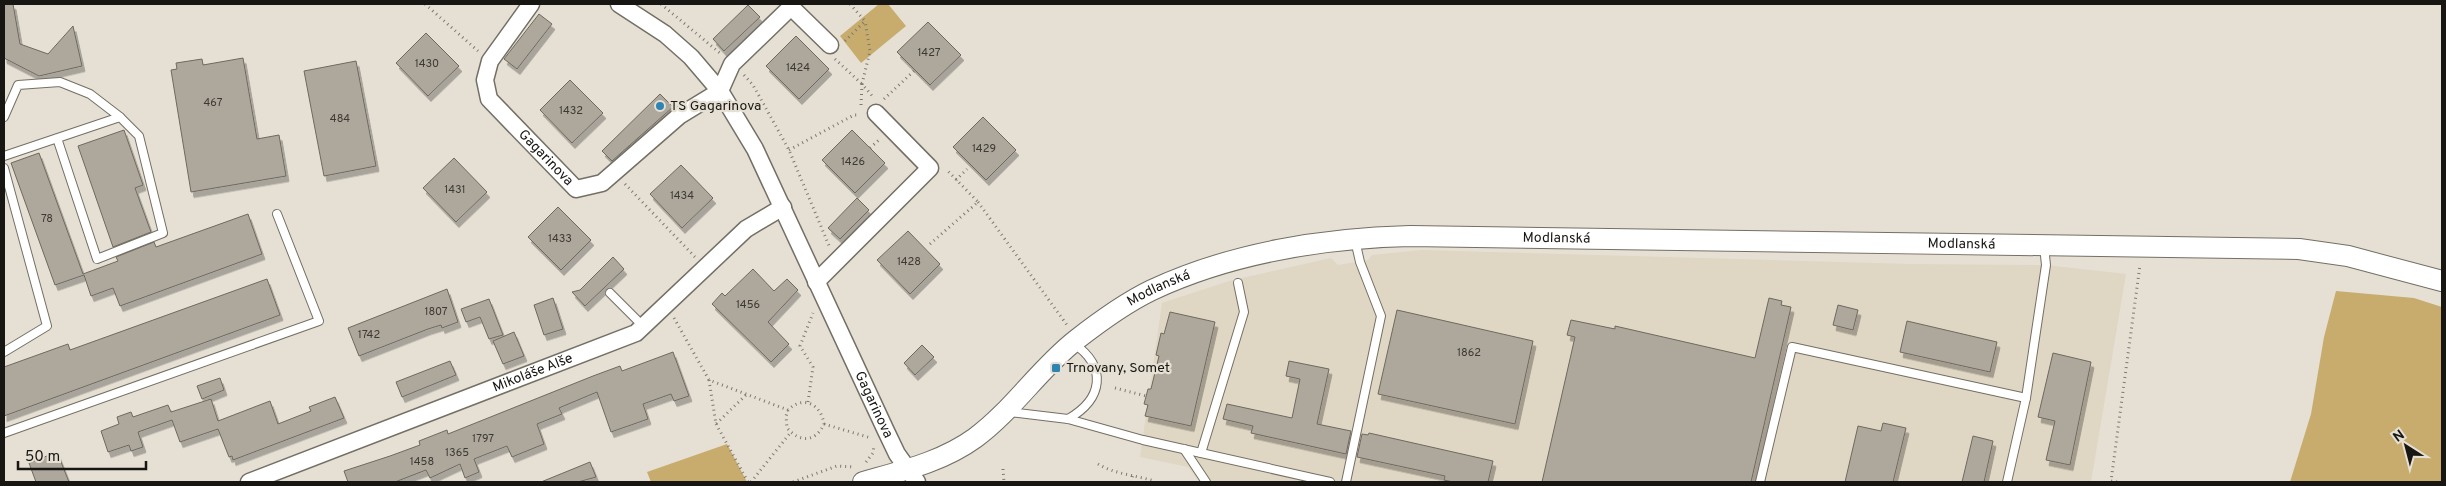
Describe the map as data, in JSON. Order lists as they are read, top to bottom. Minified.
{"streets":{"street":["Gagarinova","Modlanská","Mikoláše Alše"]},"crossings":[["Gagarinova","Modlanská"],["Gagarinova","Mikoláše Alše"]],"places":{"other":["TS Gagarinova"],"transit":["Trnovany, Somet"]},"house_numbers":["1427","1430","1424","467","1432","484","1429","1426","1431","1434","78","1433","1428","1456","1807","1742","1862","1797","1365","1458"],"scale_bar":"50 m","north":"top left"}
